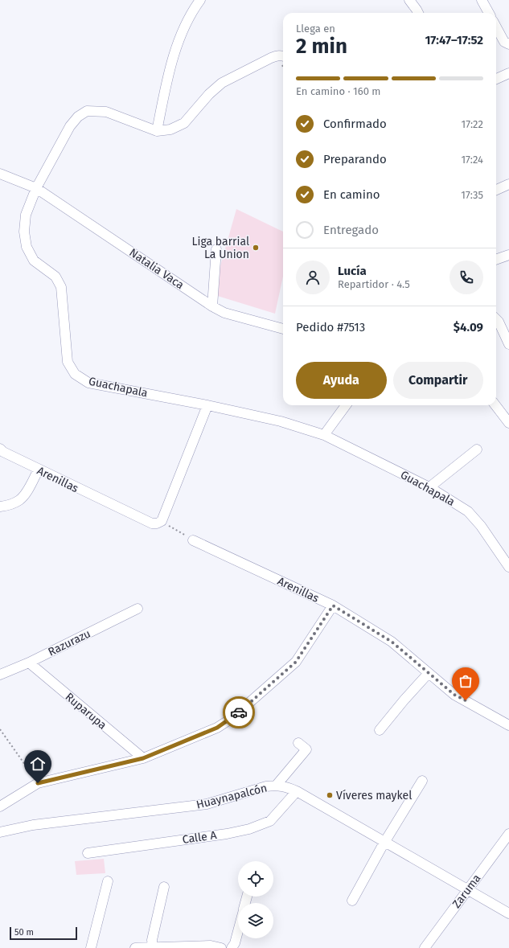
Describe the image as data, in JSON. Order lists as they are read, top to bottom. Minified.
{"streets":{"street":["Natalia Vaca","Guachapala","Arenillas","Razurazu","Ruparupa","Huaynapalcón","Calle A","Zaruma"]},"crossings":[["Natalia Vaca","Guachapala"],["Razurazu","Ruparupa"],["Huaynapalcón","Calle A"],["Huaynapalcón","Zaruma"]],"places":["Liga barrial La Union","Víveres maykel"],"scale_bar":"50 m","page":{"heading":["2 min","Llega en","17:47–17:52"],"panel":["Lucía","Repartidor · 4.5","Pedido #7513","$4.09"],"bar":"En camino · 160 m","list":[["Confirmado","17:22"],["Preparando","17:24"],["En camino","17:35"],"Entregado"],"buttons":["Ayuda","Compartir"],"scale":"50 m"}}
